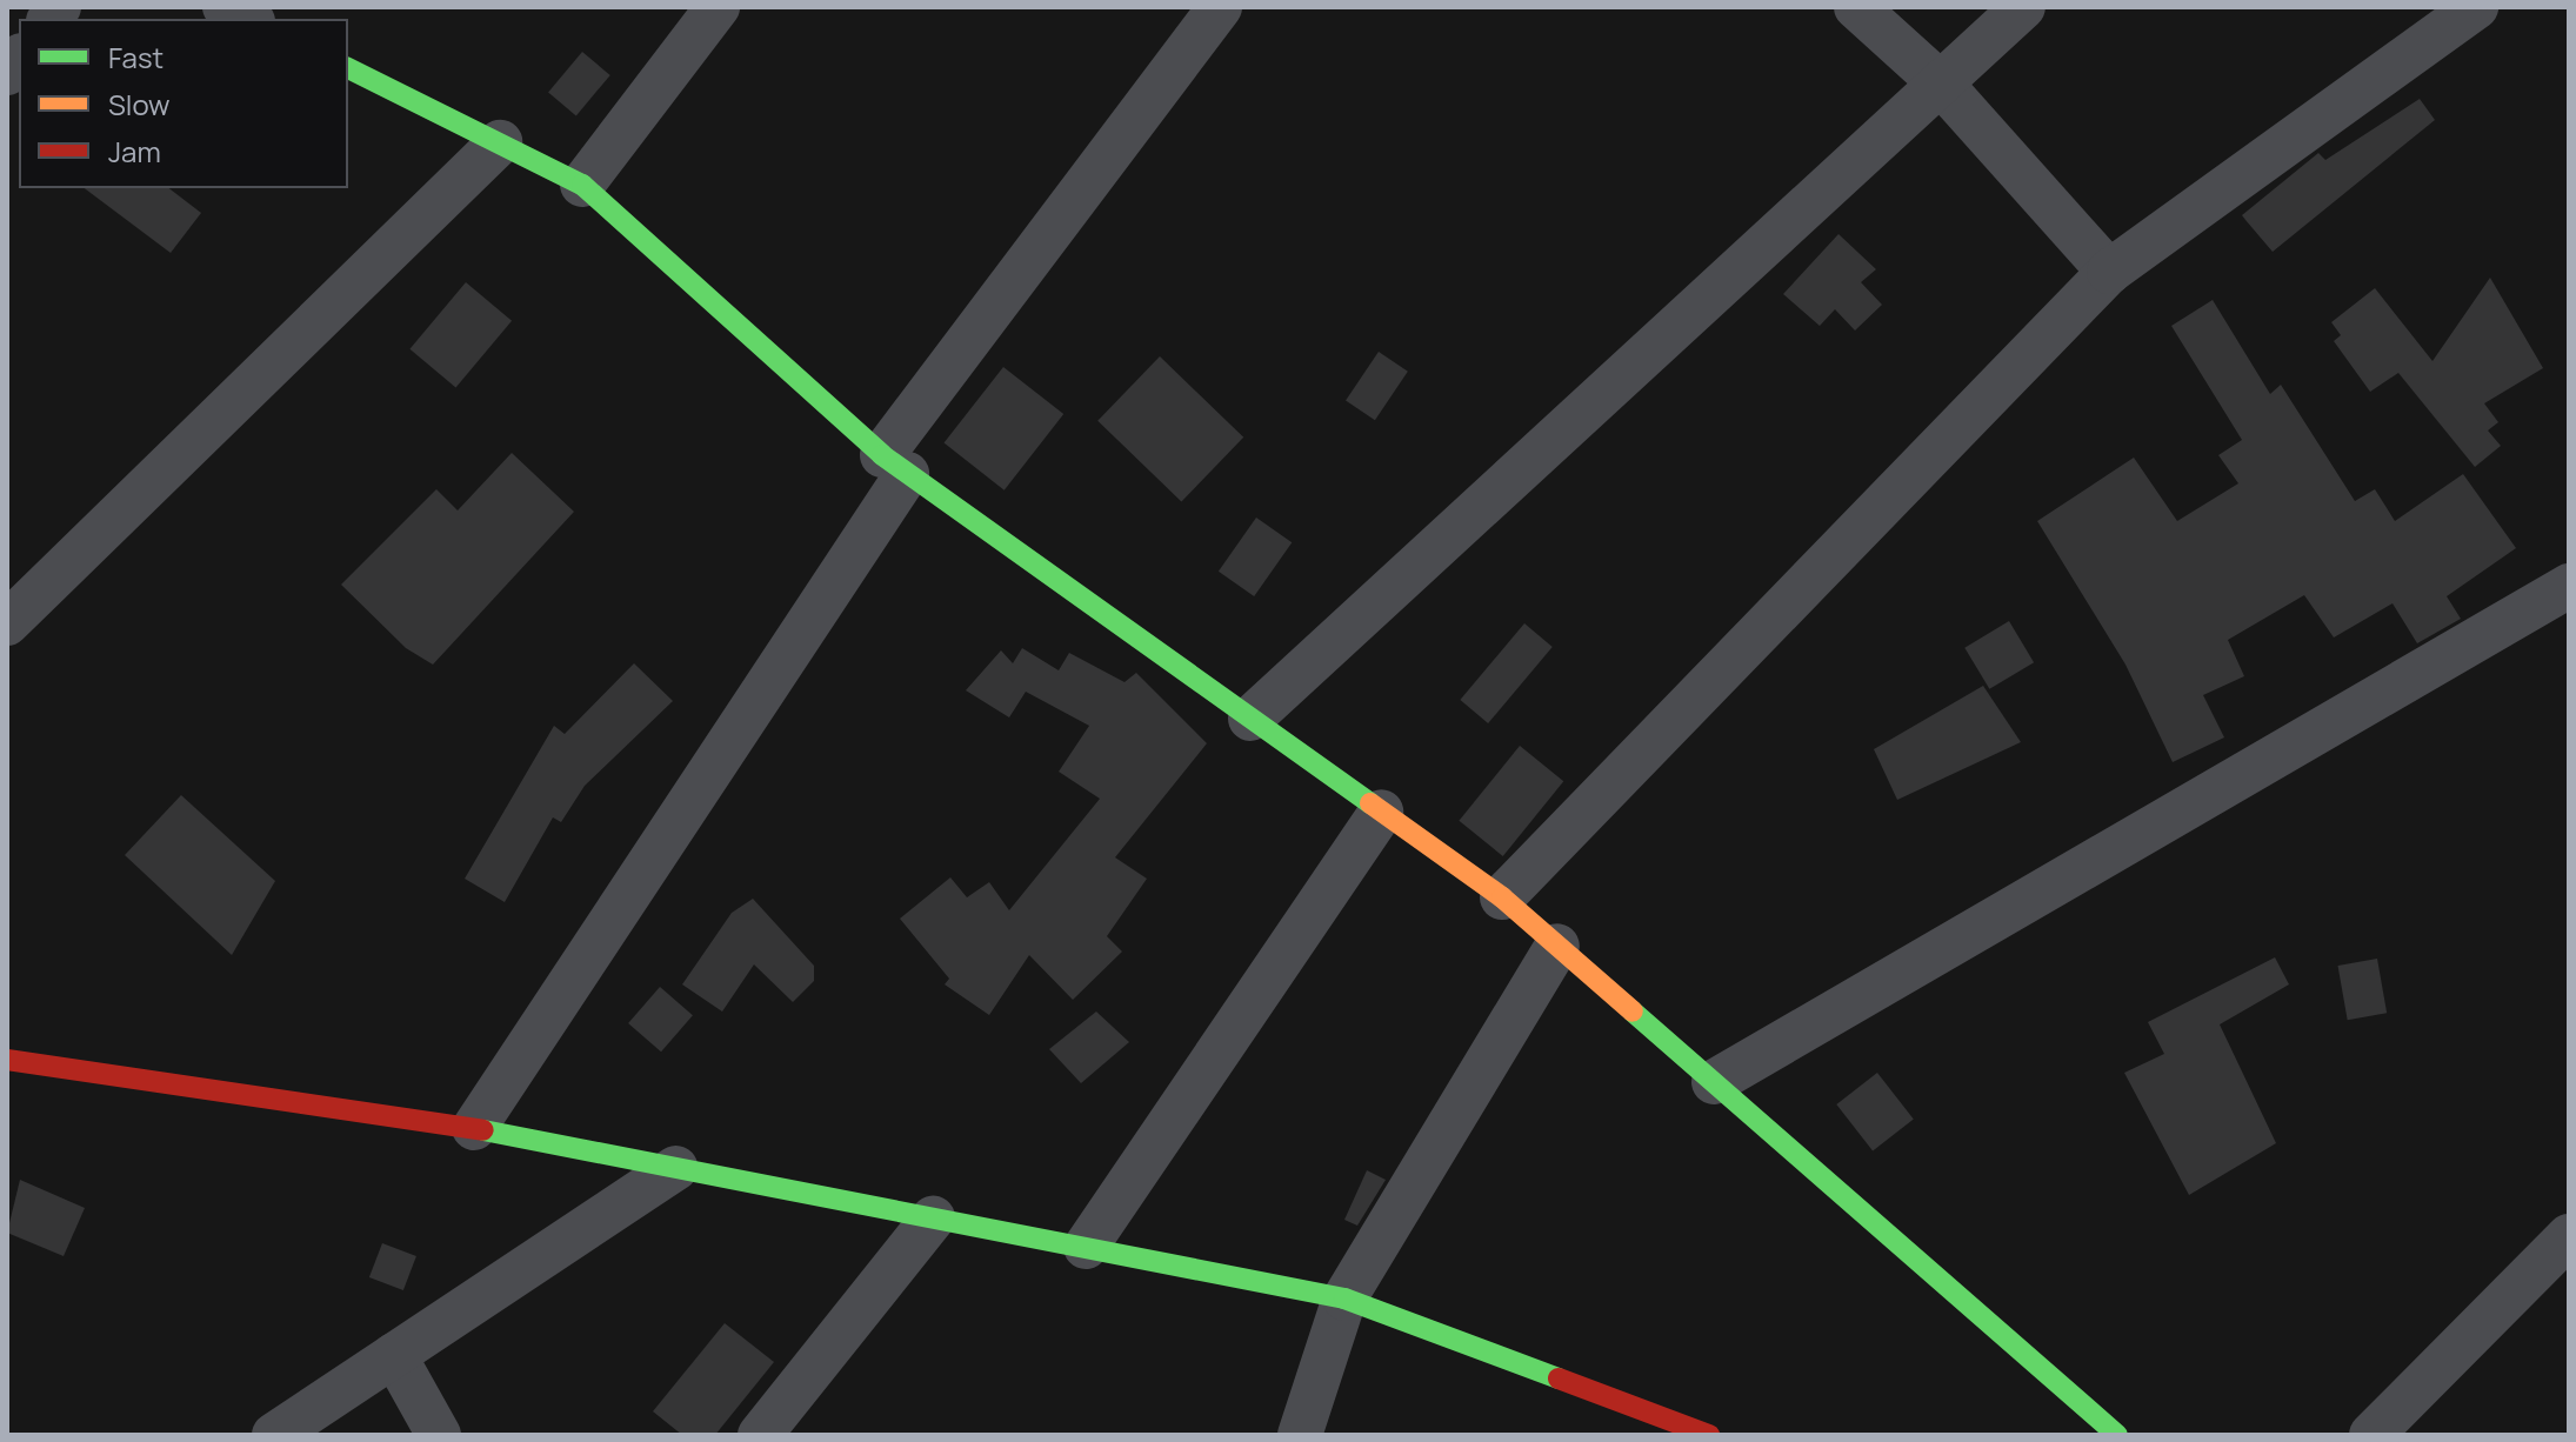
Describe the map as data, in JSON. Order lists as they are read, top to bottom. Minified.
{"legend":["Fast","Slow","Jam"]}
